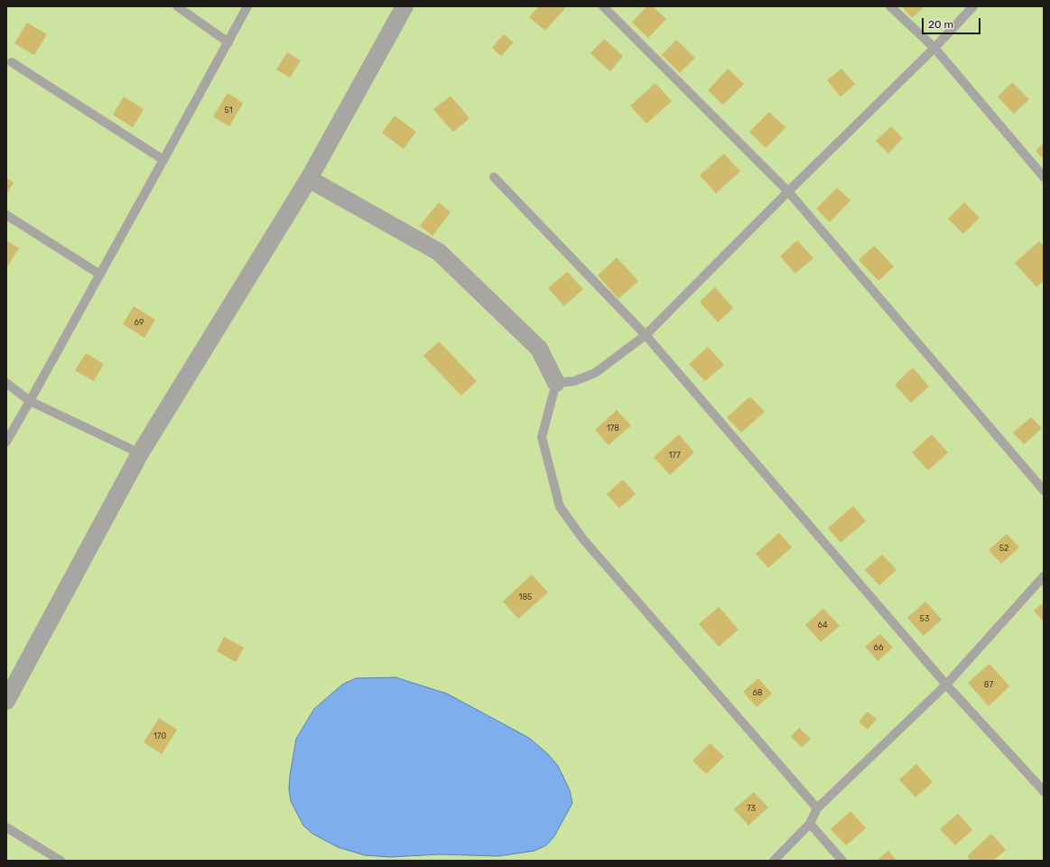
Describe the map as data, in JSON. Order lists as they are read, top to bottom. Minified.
{"house_numbers":["51","69","178","177","52","185","53","64","66","87","68","170","73"],"scale_bar":"20 m"}
